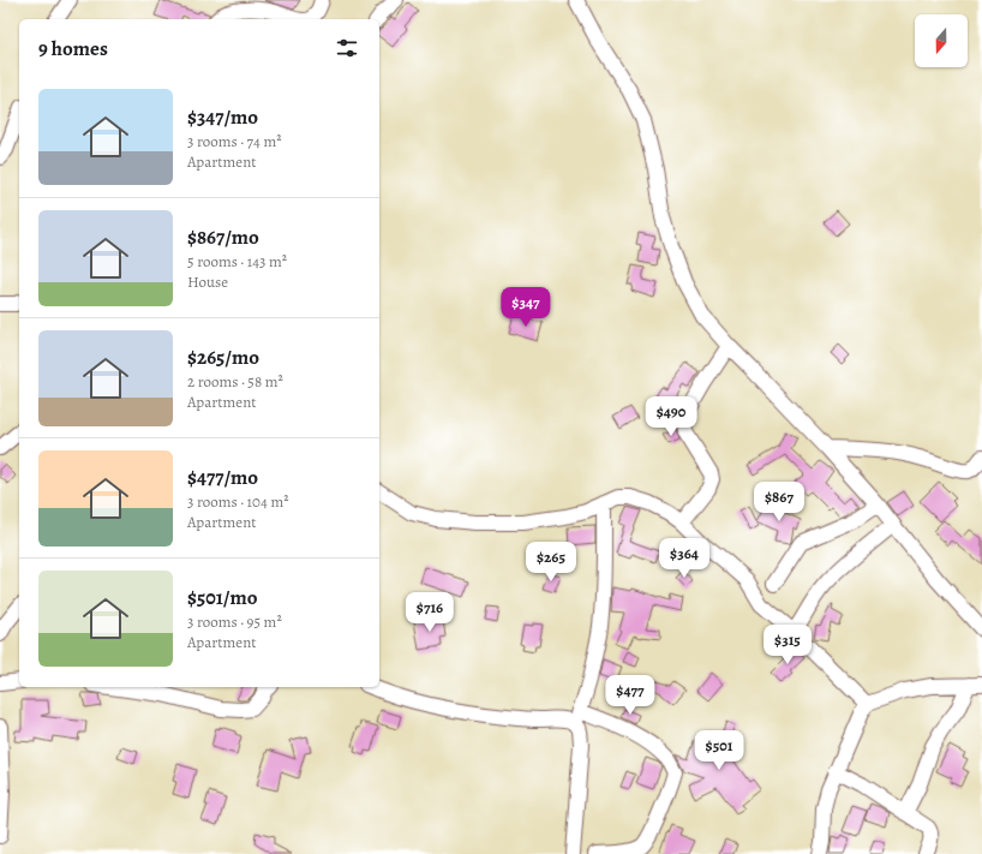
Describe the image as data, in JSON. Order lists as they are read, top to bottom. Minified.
{"north":"bottom","page":{"heading":"9 homes","list":[{"name":"$347/mo","note":"3 rooms · 74 m² · Apartment"},{"name":"$867/mo","note":"5 rooms · 143 m² · House"},{"name":"$265/mo","note":"2 rooms · 58 m² · Apartment"},{"name":"$477/mo","note":"3 rooms · 104 m² · Apartment"},{"name":"$501/mo","note":"3 rooms · 95 m² · Apartment"}],"price":["$347","$490","$867","$364","$265","$716","$315","$477","$501"]}}
